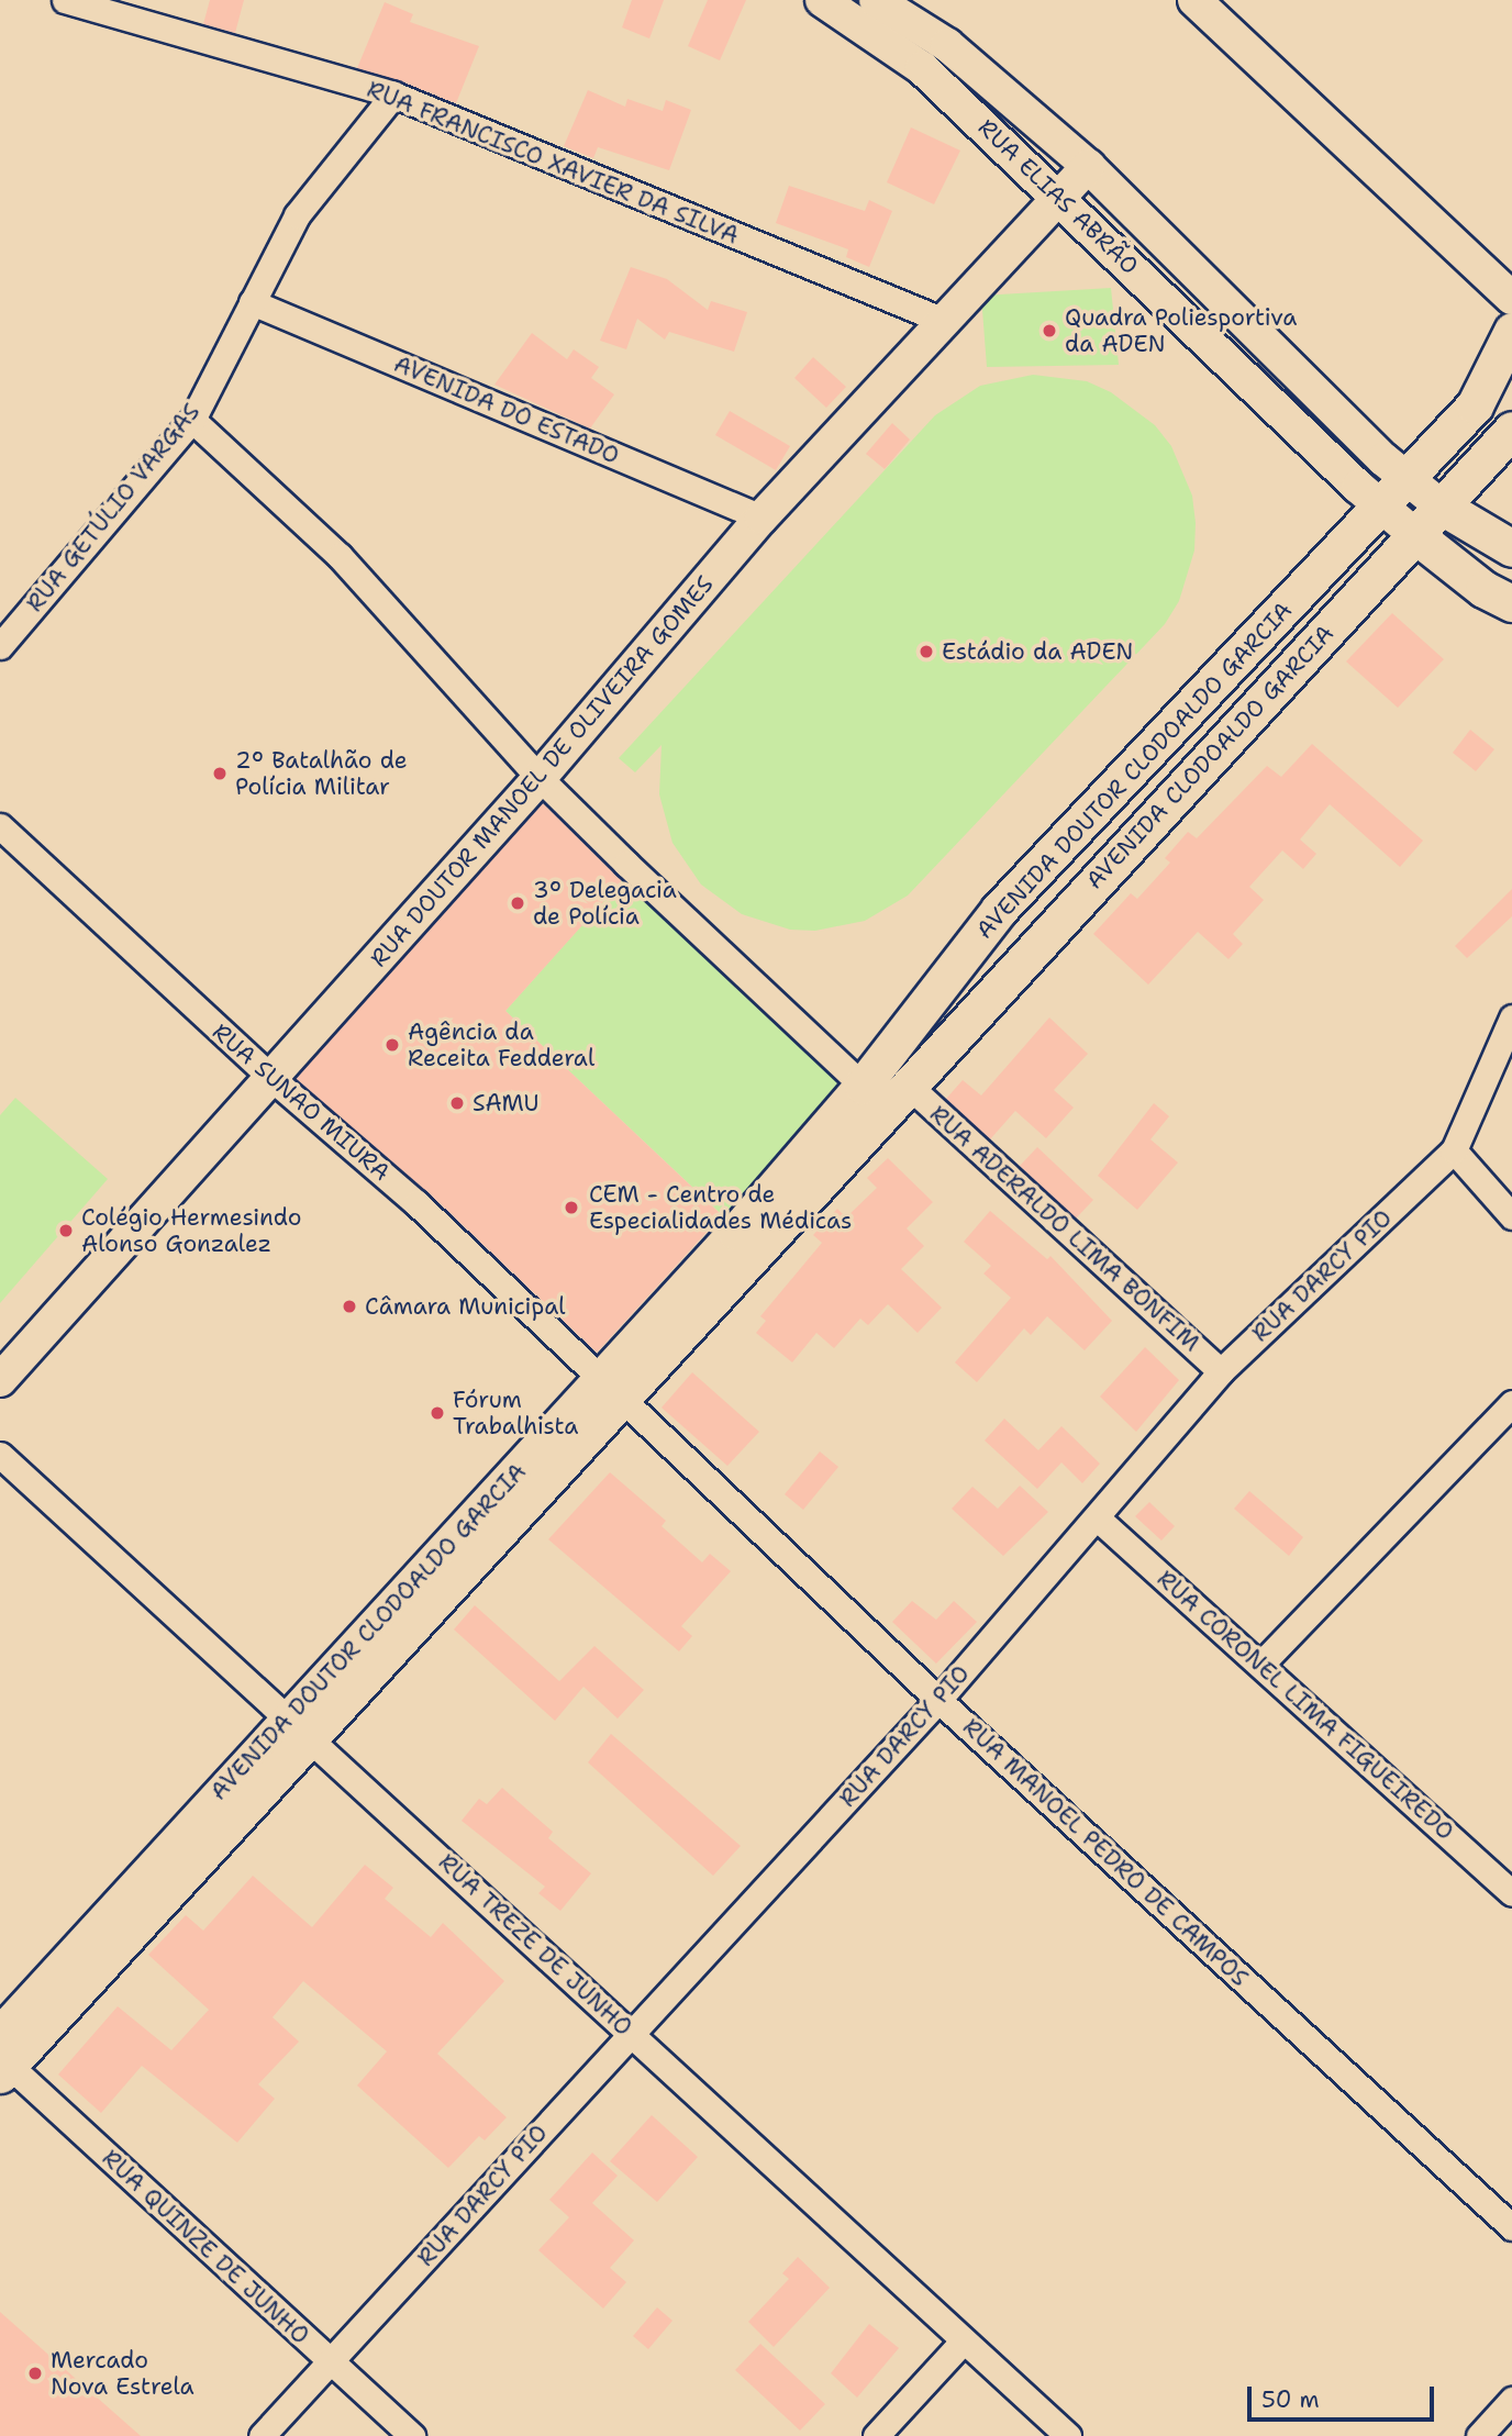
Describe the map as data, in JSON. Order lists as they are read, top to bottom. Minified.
{"streets":{"main road":["AVENIDA CLODOALDO GARCIA","AVENIDA DOUTOR CLODOALDO GARCIA"],"street":["RUA FRANCISCO XAVIER DA SILVA","RUA ELIAS ABRÃO","AVENIDA DO ESTADO","RUA GETÚLIO VARGAS","RUA DOUTOR MANOEL DE OLIVEIRA GOMES","RUA SUNAO MIURA","RUA ADERALDO LIMA BONFIM","RUA DARCY PIO","RUA CORONEL LIMA FIGUEIREDO","RUA MANOEL PEDRO DE CAMPOS","RUA TREZE DE JUNHO","RUA QUINZE DE JUNHO"]},"crossings":[["RUA FRANCISCO XAVIER DA SILVA","RUA GETÚLIO VARGAS"],["RUA FRANCISCO XAVIER DA SILVA","RUA DOUTOR MANOEL DE OLIVEIRA GOMES"],["RUA ELIAS ABRÃO","AVENIDA CLODOALDO GARCIA"],["RUA ELIAS ABRÃO","AVENIDA DOUTOR CLODOALDO GARCIA"],["RUA ELIAS ABRÃO","RUA DOUTOR MANOEL DE OLIVEIRA GOMES"],["AVENIDA DO ESTADO","RUA GETÚLIO VARGAS"],["AVENIDA DO ESTADO","RUA DOUTOR MANOEL DE OLIVEIRA GOMES"],["AVENIDA CLODOALDO GARCIA","AVENIDA DOUTOR CLODOALDO GARCIA"],["AVENIDA CLODOALDO GARCIA","RUA ADERALDO LIMA BONFIM"],["AVENIDA DOUTOR CLODOALDO GARCIA","RUA SUNAO MIURA"],["AVENIDA DOUTOR CLODOALDO GARCIA","RUA ADERALDO LIMA BONFIM"],["AVENIDA DOUTOR CLODOALDO GARCIA","RUA MANOEL PEDRO DE CAMPOS"],["AVENIDA DOUTOR CLODOALDO GARCIA","RUA TREZE DE JUNHO"],["AVENIDA DOUTOR CLODOALDO GARCIA","RUA QUINZE DE JUNHO"],["RUA DOUTOR MANOEL DE OLIVEIRA GOMES","RUA SUNAO MIURA"],["RUA SUNAO MIURA","RUA MANOEL PEDRO DE CAMPOS"],["RUA ADERALDO LIMA BONFIM","RUA DARCY PIO"],["RUA DARCY PIO","RUA CORONEL LIMA FIGUEIREDO"],["RUA DARCY PIO","RUA MANOEL PEDRO DE CAMPOS"],["RUA DARCY PIO","RUA TREZE DE JUNHO"],["RUA DARCY PIO","RUA QUINZE DE JUNHO"]],"places":["Quadra Poliesportiva da ADEN","Estádio da ADEN","2º Batalhão de Polícia Militar","3º Delegacia de Polícia","Agência da Receita Fedderal","SAMU","CEM - Centro de Especialidades Médicas","Colégio Hermesindo Alonso Gonzalez","Câmara Municipal","Fórum Trabalhista","Mercado Nova Estrela"],"scale_bar":"50 m"}
